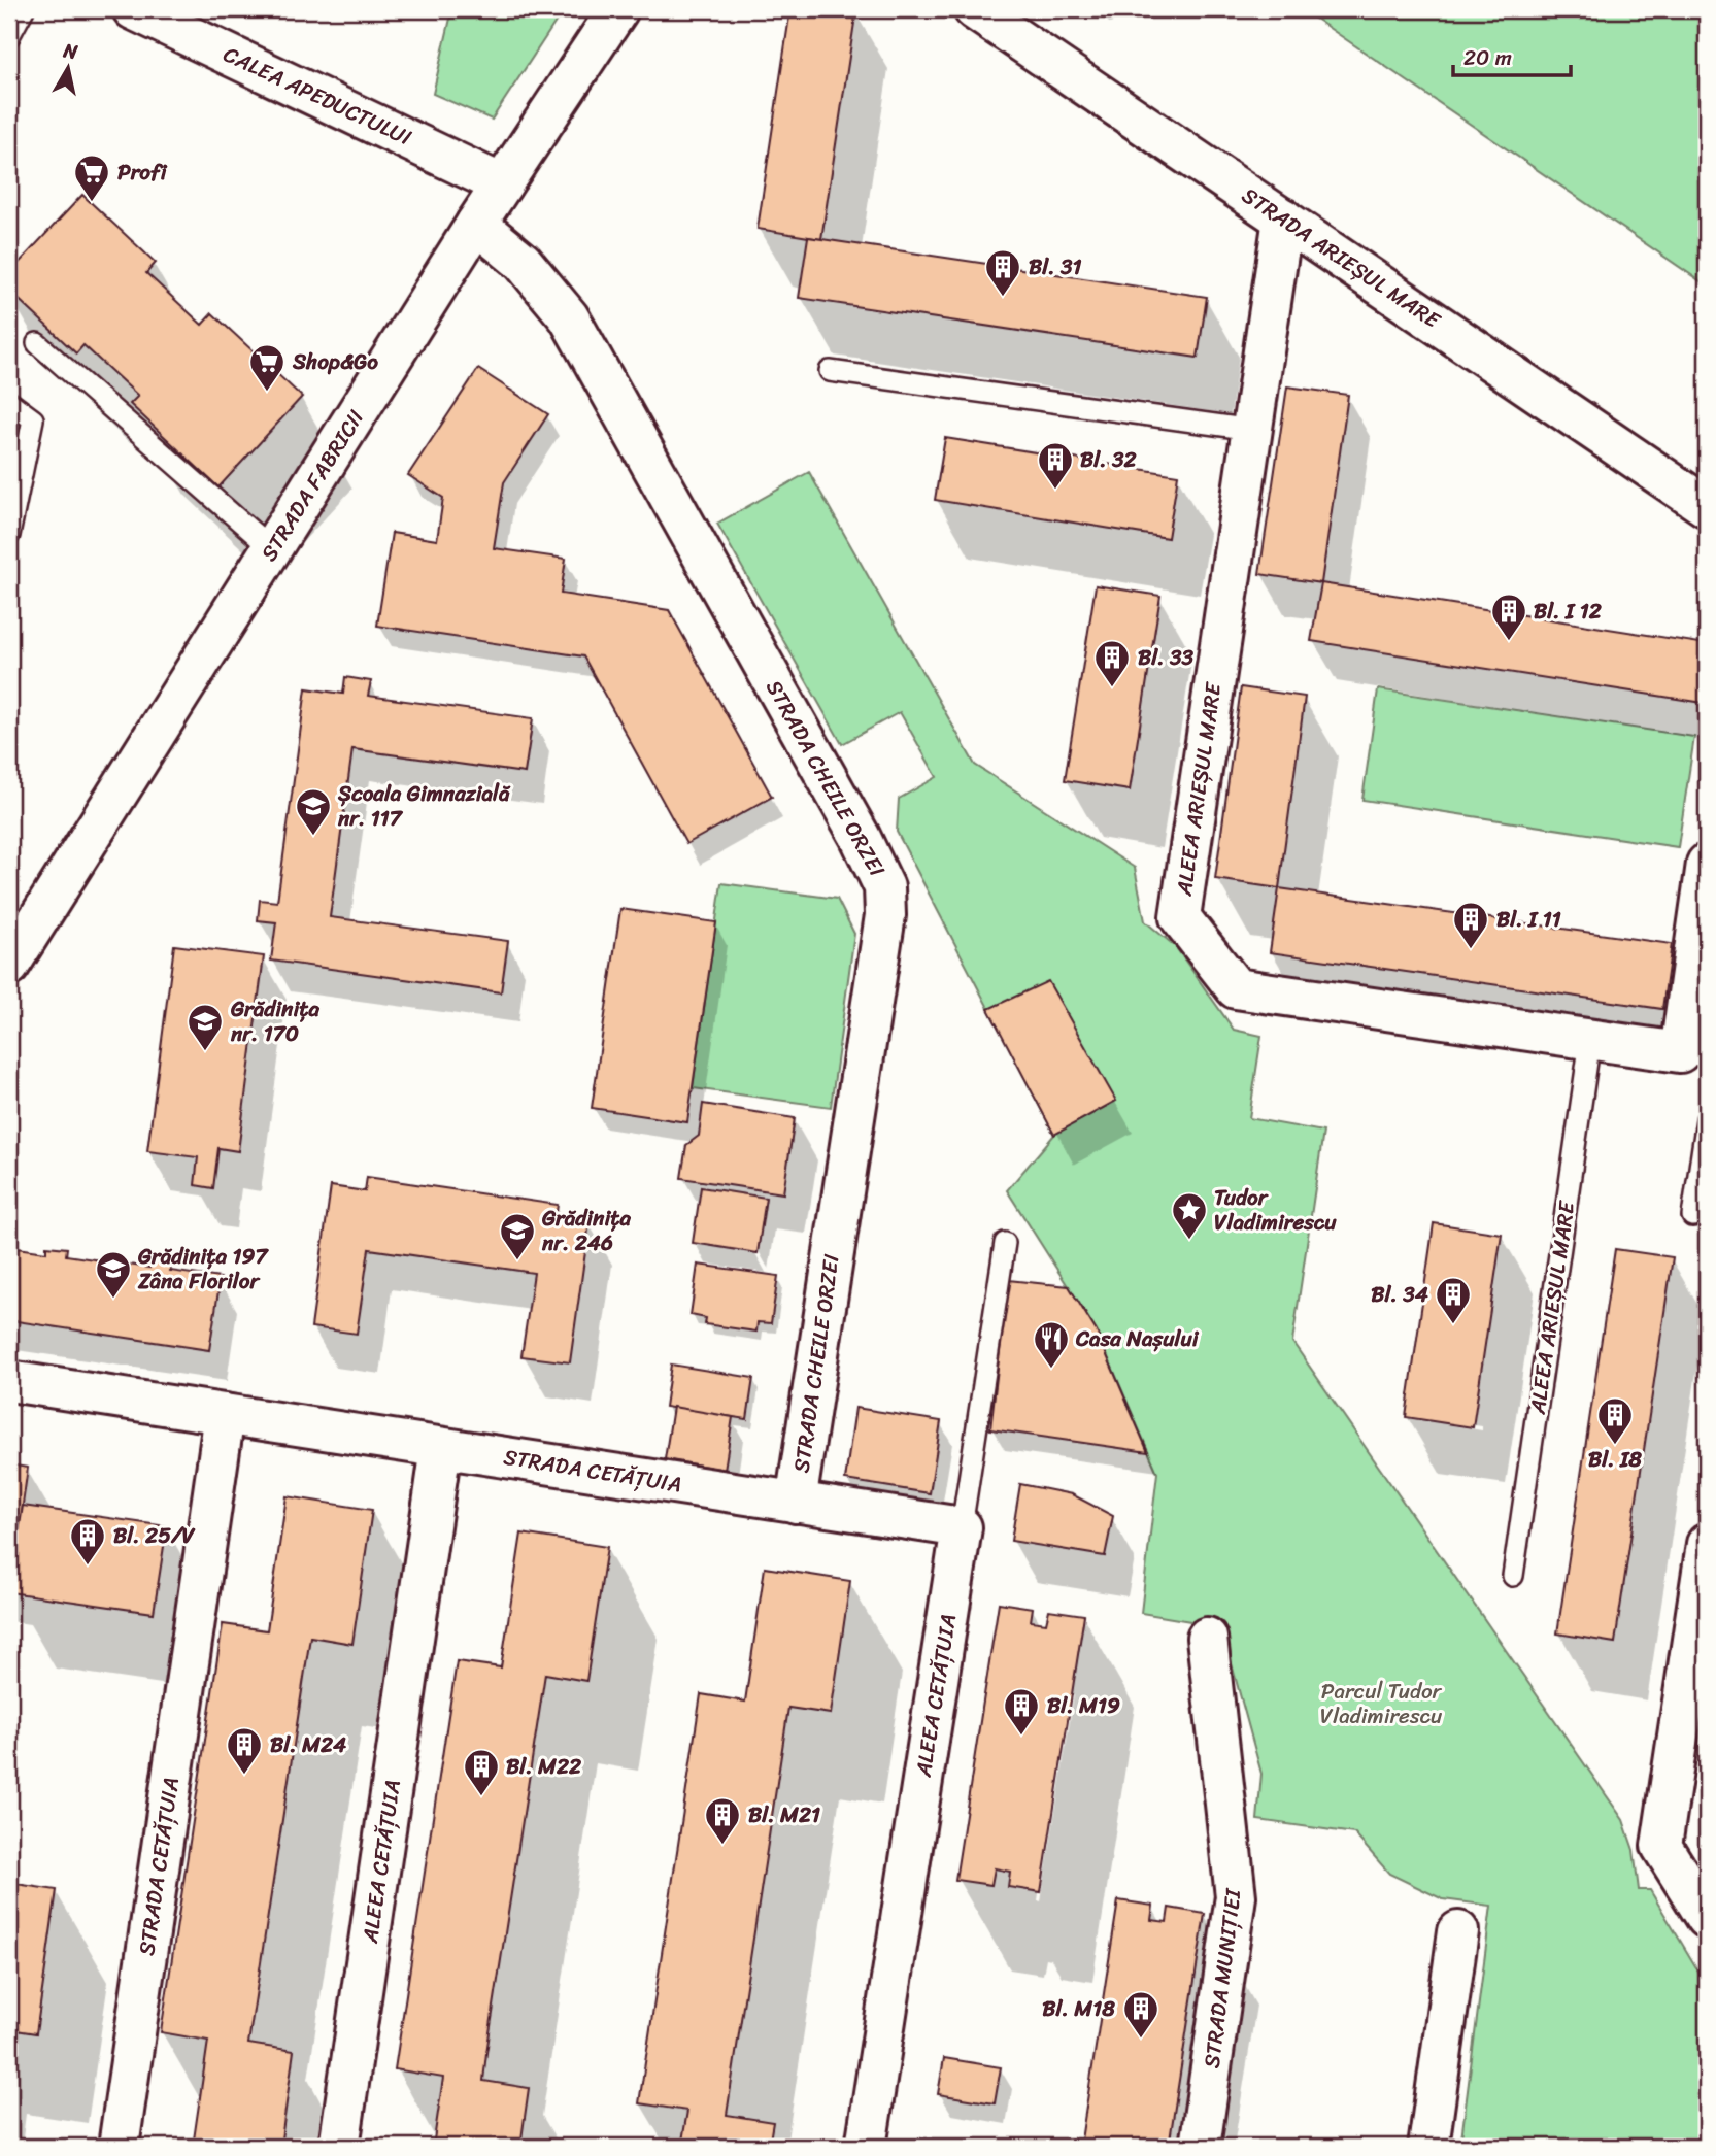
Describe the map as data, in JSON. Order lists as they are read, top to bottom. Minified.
{"streets":{"street":["CALEA APEDUCTULUI","STRADA ARIEȘUL MARE","STRADA FABRICII","STRADA CHEILE ORZEI","ALEEA ARIEȘUL MARE","STRADA CETĂȚUIA","ALEEA CETĂȚUIA","STRADA MUNIȚIEI"]},"crossings":[["CALEA APEDUCTULUI","STRADA FABRICII"],["STRADA ARIEȘUL MARE","ALEEA ARIEȘUL MARE"],["STRADA FABRICII","STRADA CHEILE ORZEI"],["STRADA CHEILE ORZEI","STRADA CETĂȚUIA"],["STRADA CETĂȚUIA","ALEEA CETĂȚUIA"]],"parks":["Parcul Tudor Vladimirescu"],"places":{"supermarket":["Profi","Shop&Go"],"building":["Bl. 31","Bl. 32","Bl. I 12","Bl. 33","Bl. I 11","Bl. 34","Bl. I8","Bl. 25/V","Bl. M19","Bl. M24","Bl. M22","Bl. M21","Bl. M18"],"school or university":["Școala Gimnazială nr. 117","Grădinița nr. 170","Grădinița nr. 246","Grădinița 197 Zâna Florilor"],"place":["Tudor Vladimirescu"],"restaurant":["Casa Nașului"]},"scale_bar":"20 m","north":"top"}
